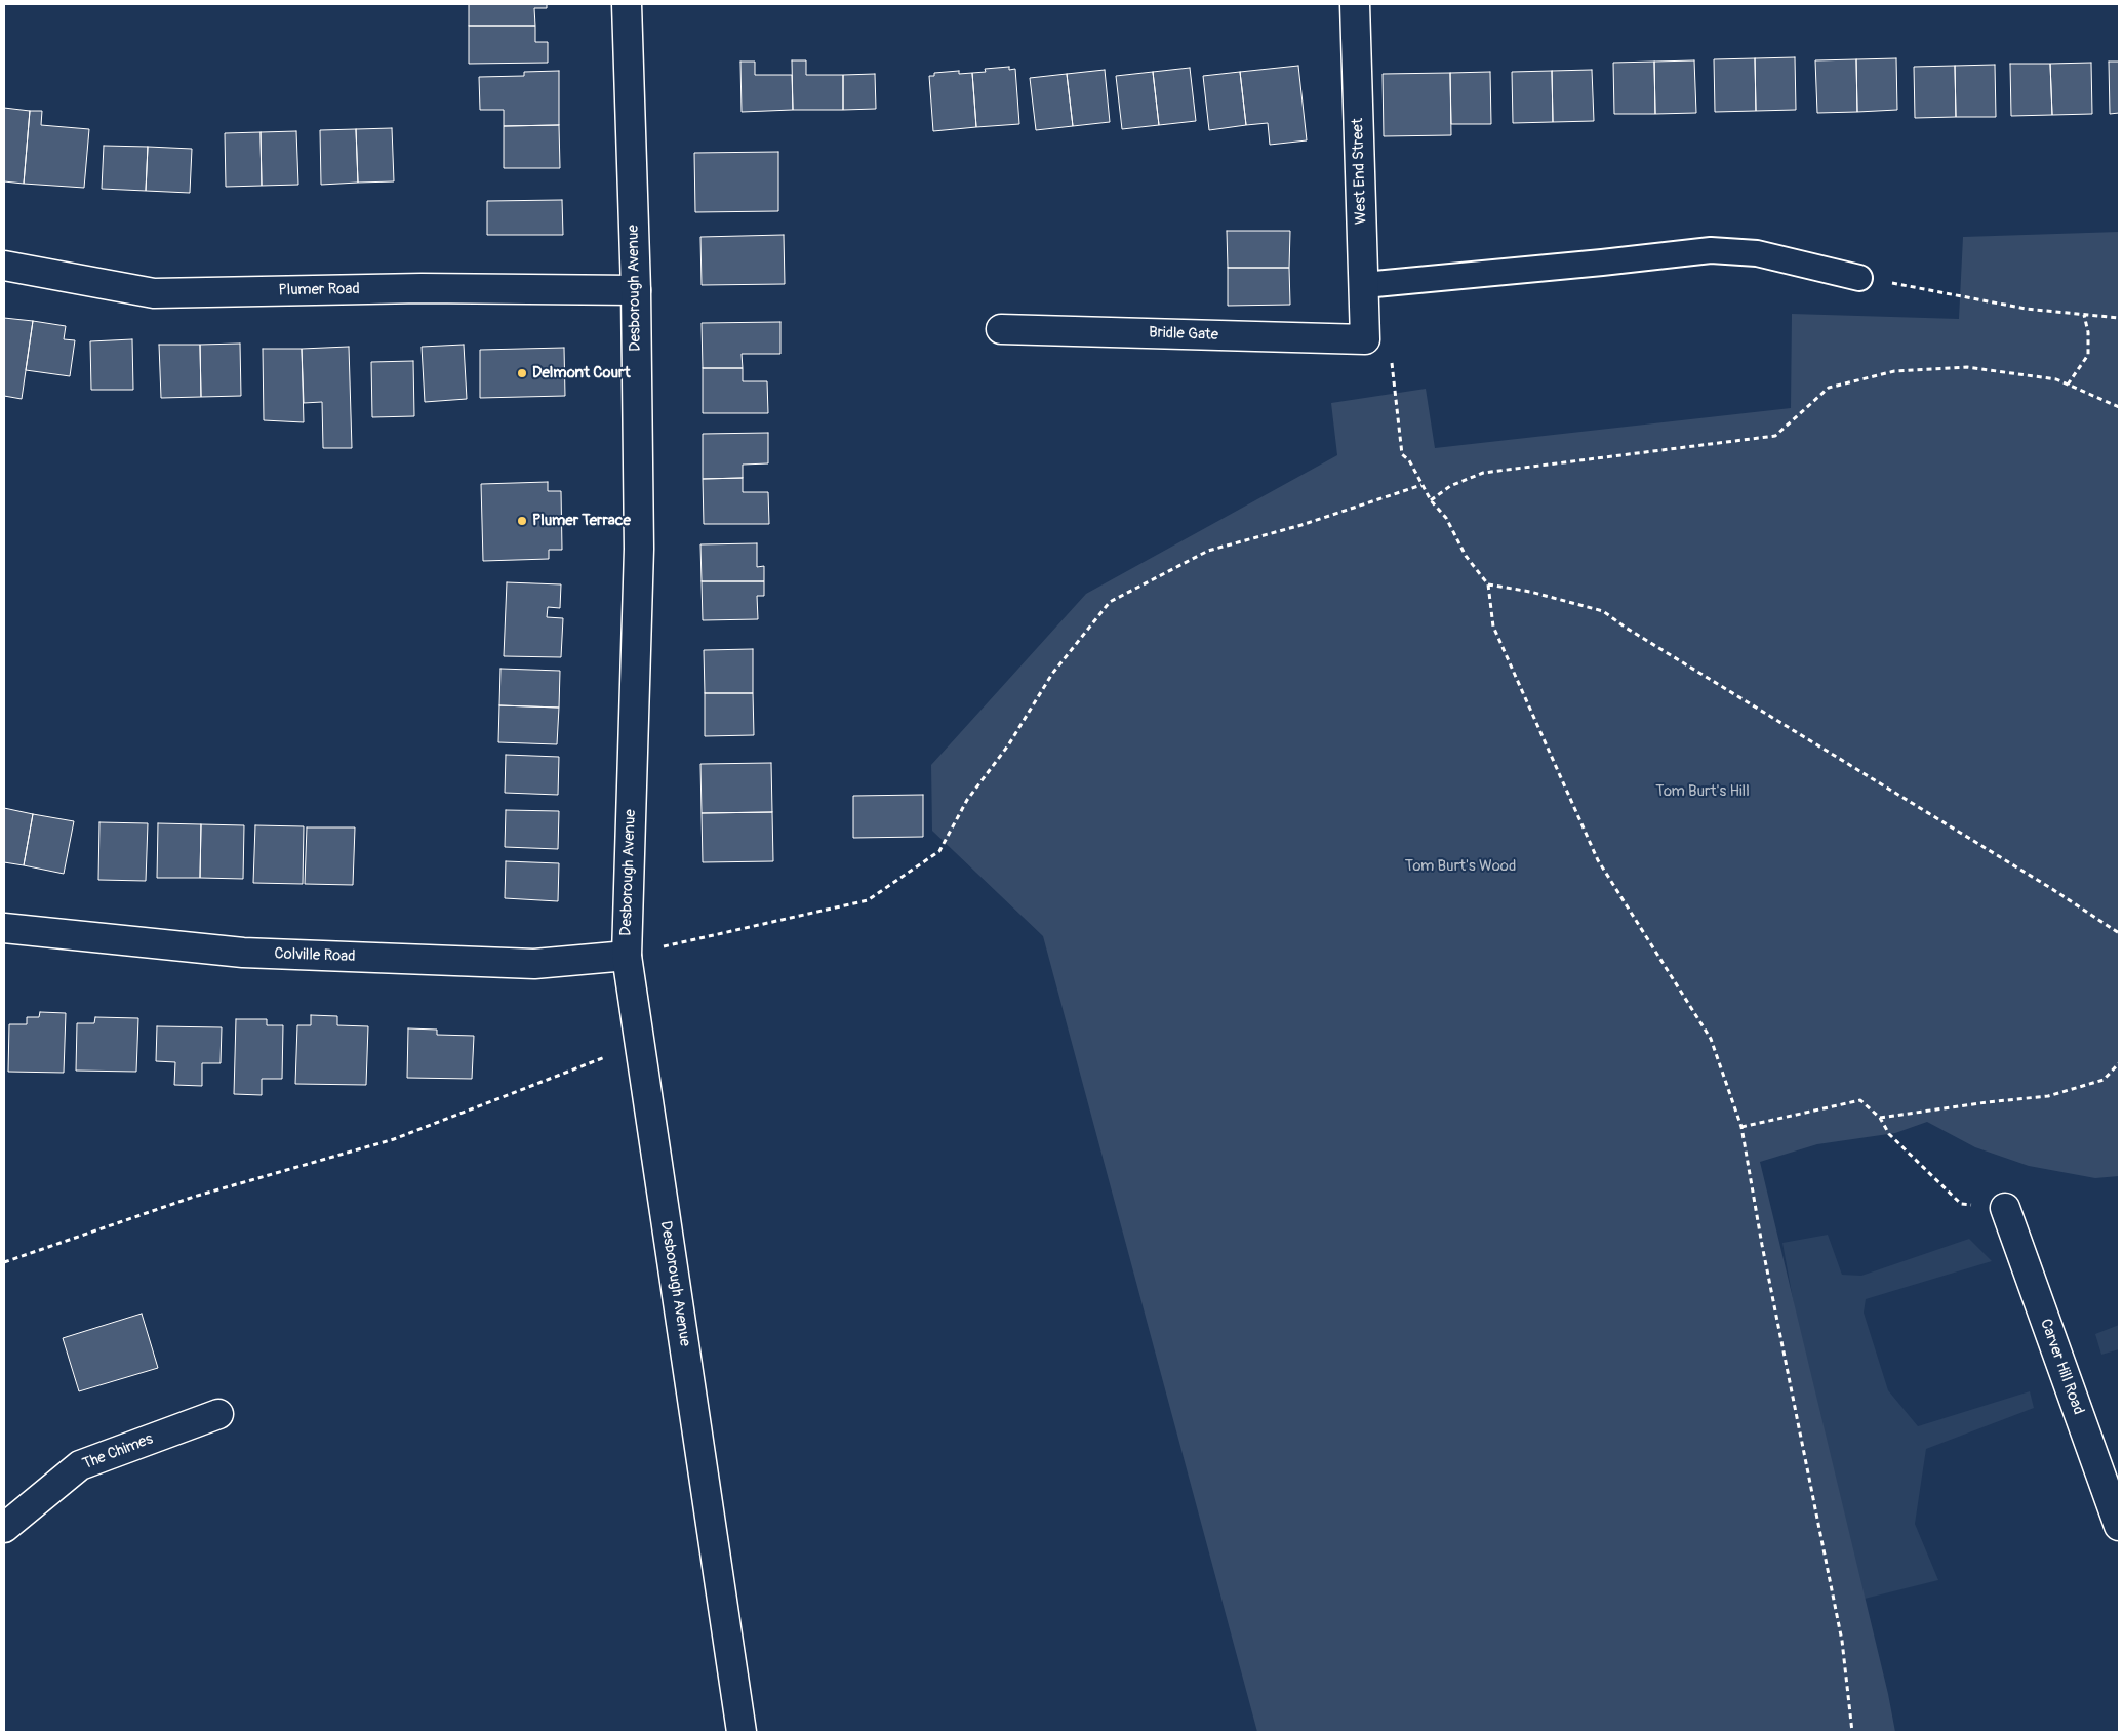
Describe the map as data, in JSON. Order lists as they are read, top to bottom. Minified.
{"streets":{"street":["West End Street","Desborough Avenue","Plumer Road","Bridle Gate","Colville Road","Carver Hill Road","The Chimes"]},"crossings":[["West End Street","Bridle Gate"],["Desborough Avenue","Plumer Road"],["Desborough Avenue","Colville Road"]],"parks":["Tom Burt's Hill","Tom Burt's Wood"],"places":["Delmont Court","Plumer Terrace"]}
